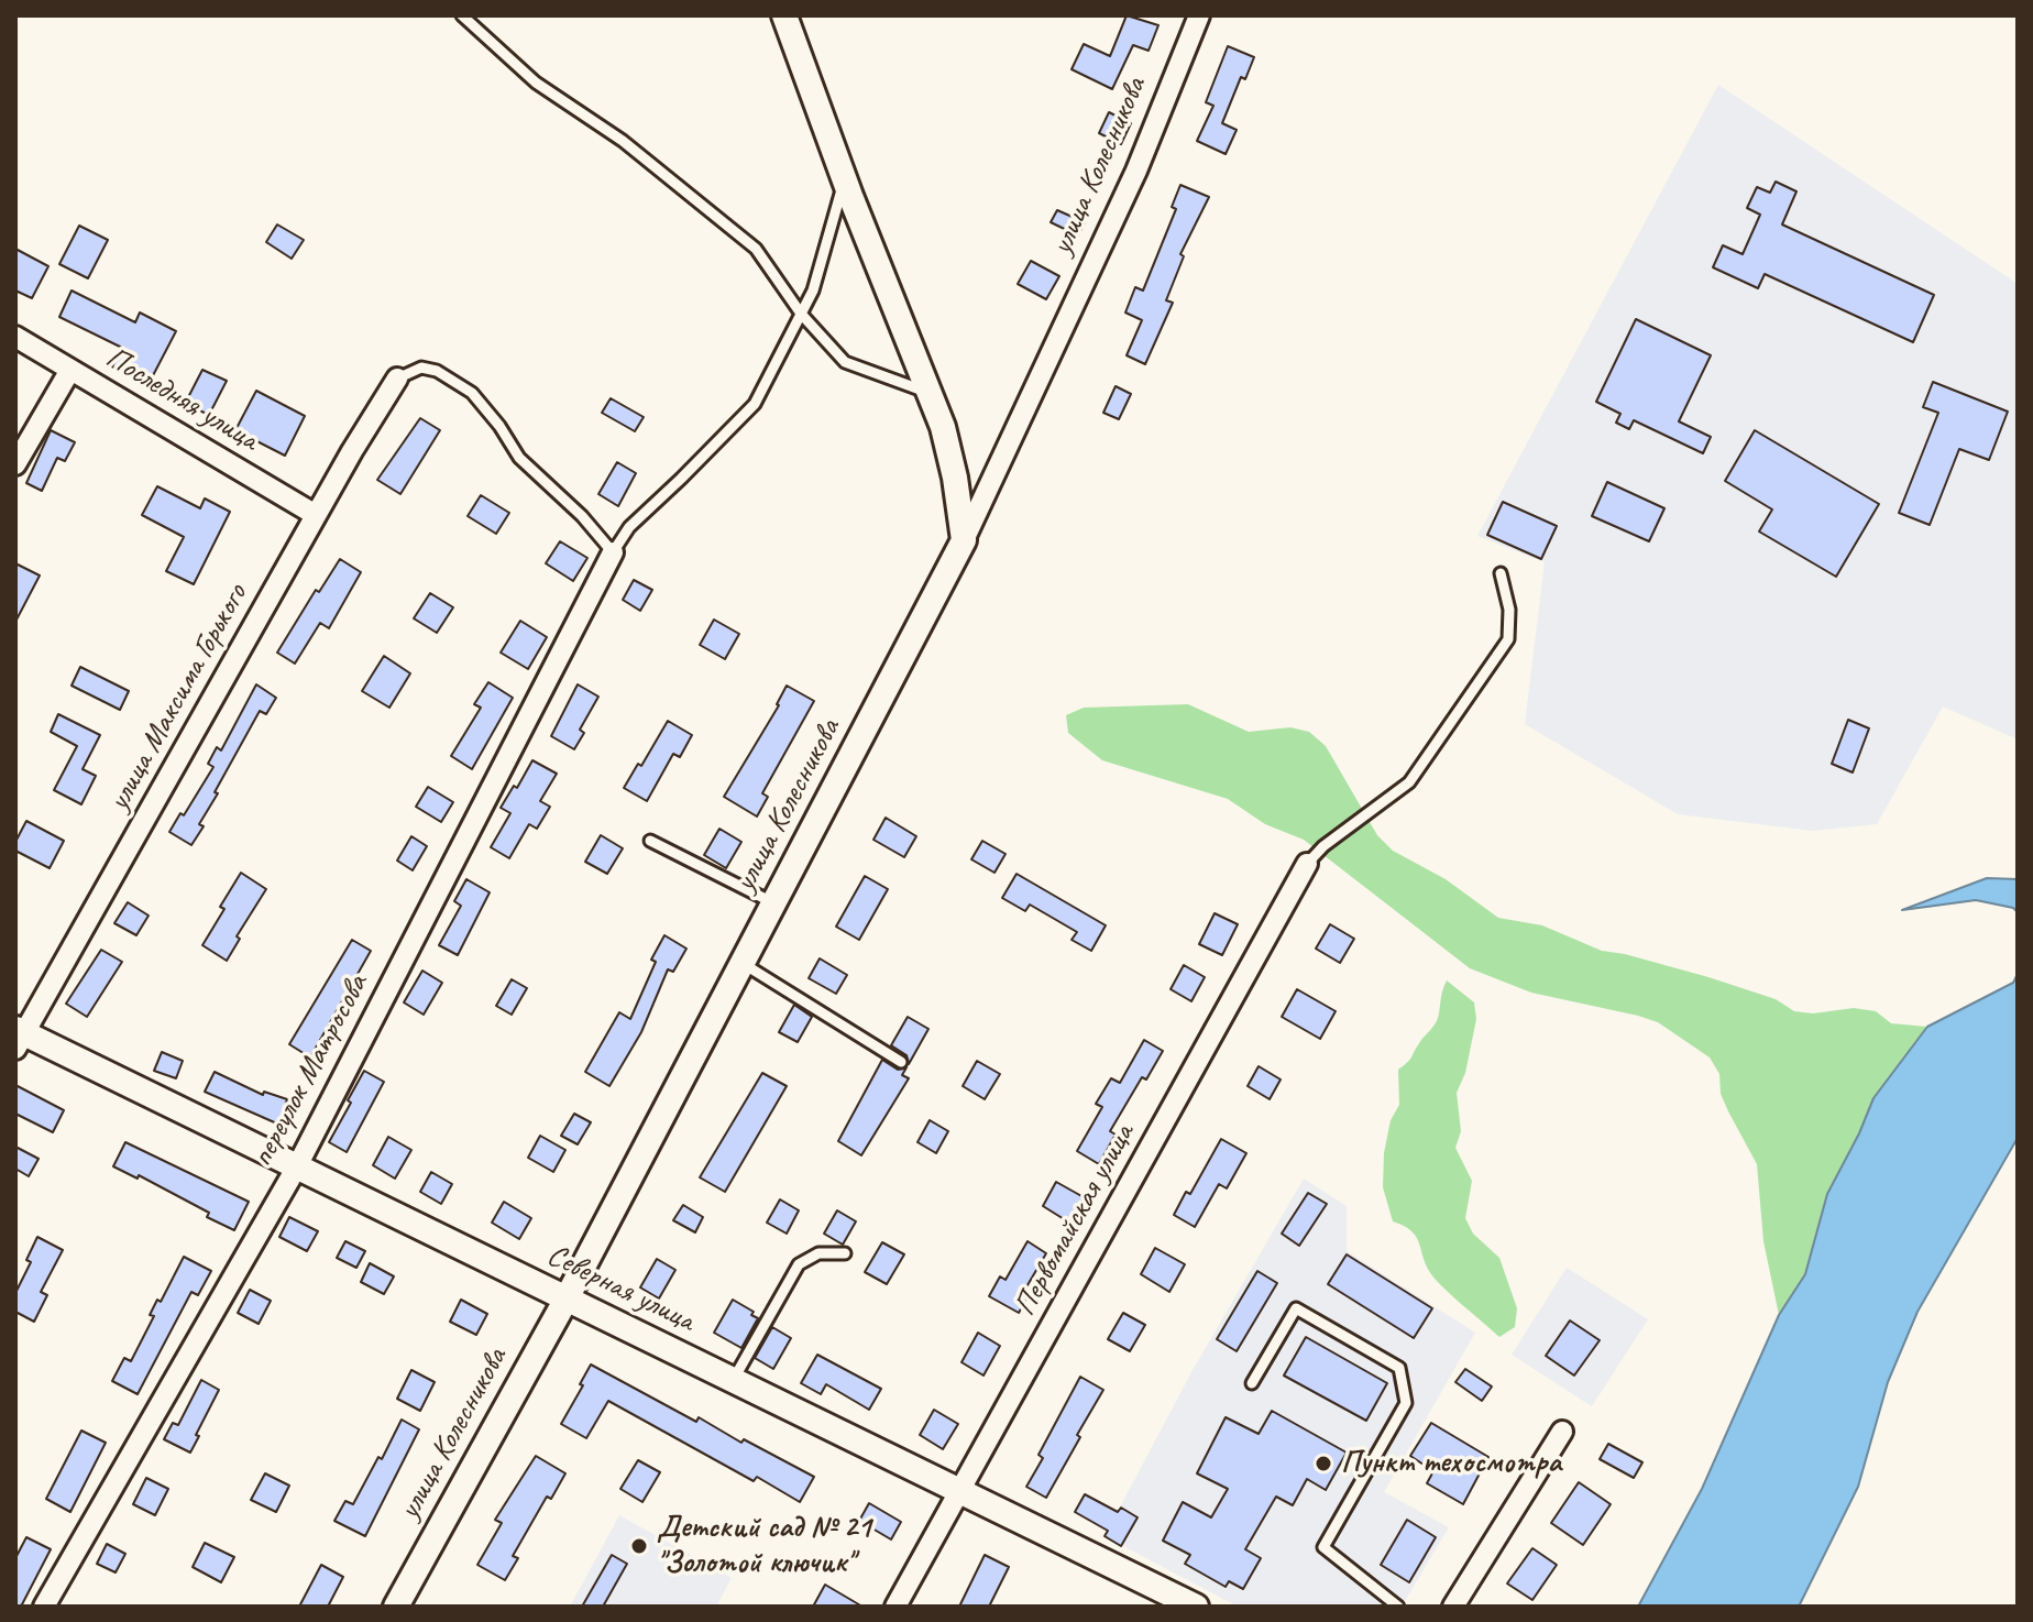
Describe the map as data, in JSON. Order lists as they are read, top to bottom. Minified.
{"streets":{"street":["улица Колесникова","Последняя улица","улица Максима Горького","переулок Матросова","Первомайская улица","Северная улица"]},"crossings":[["улица Колесникова","Северная улица"],["Последняя улица","улица Максима Горького"],["улица Максима Горького","Северная улица"],["переулок Матросова","Северная улица"],["Первомайская улица","Северная улица"]],"places":["Пункт техосмотра","Детский сад № 21 \"Золотой ключик\""]}
